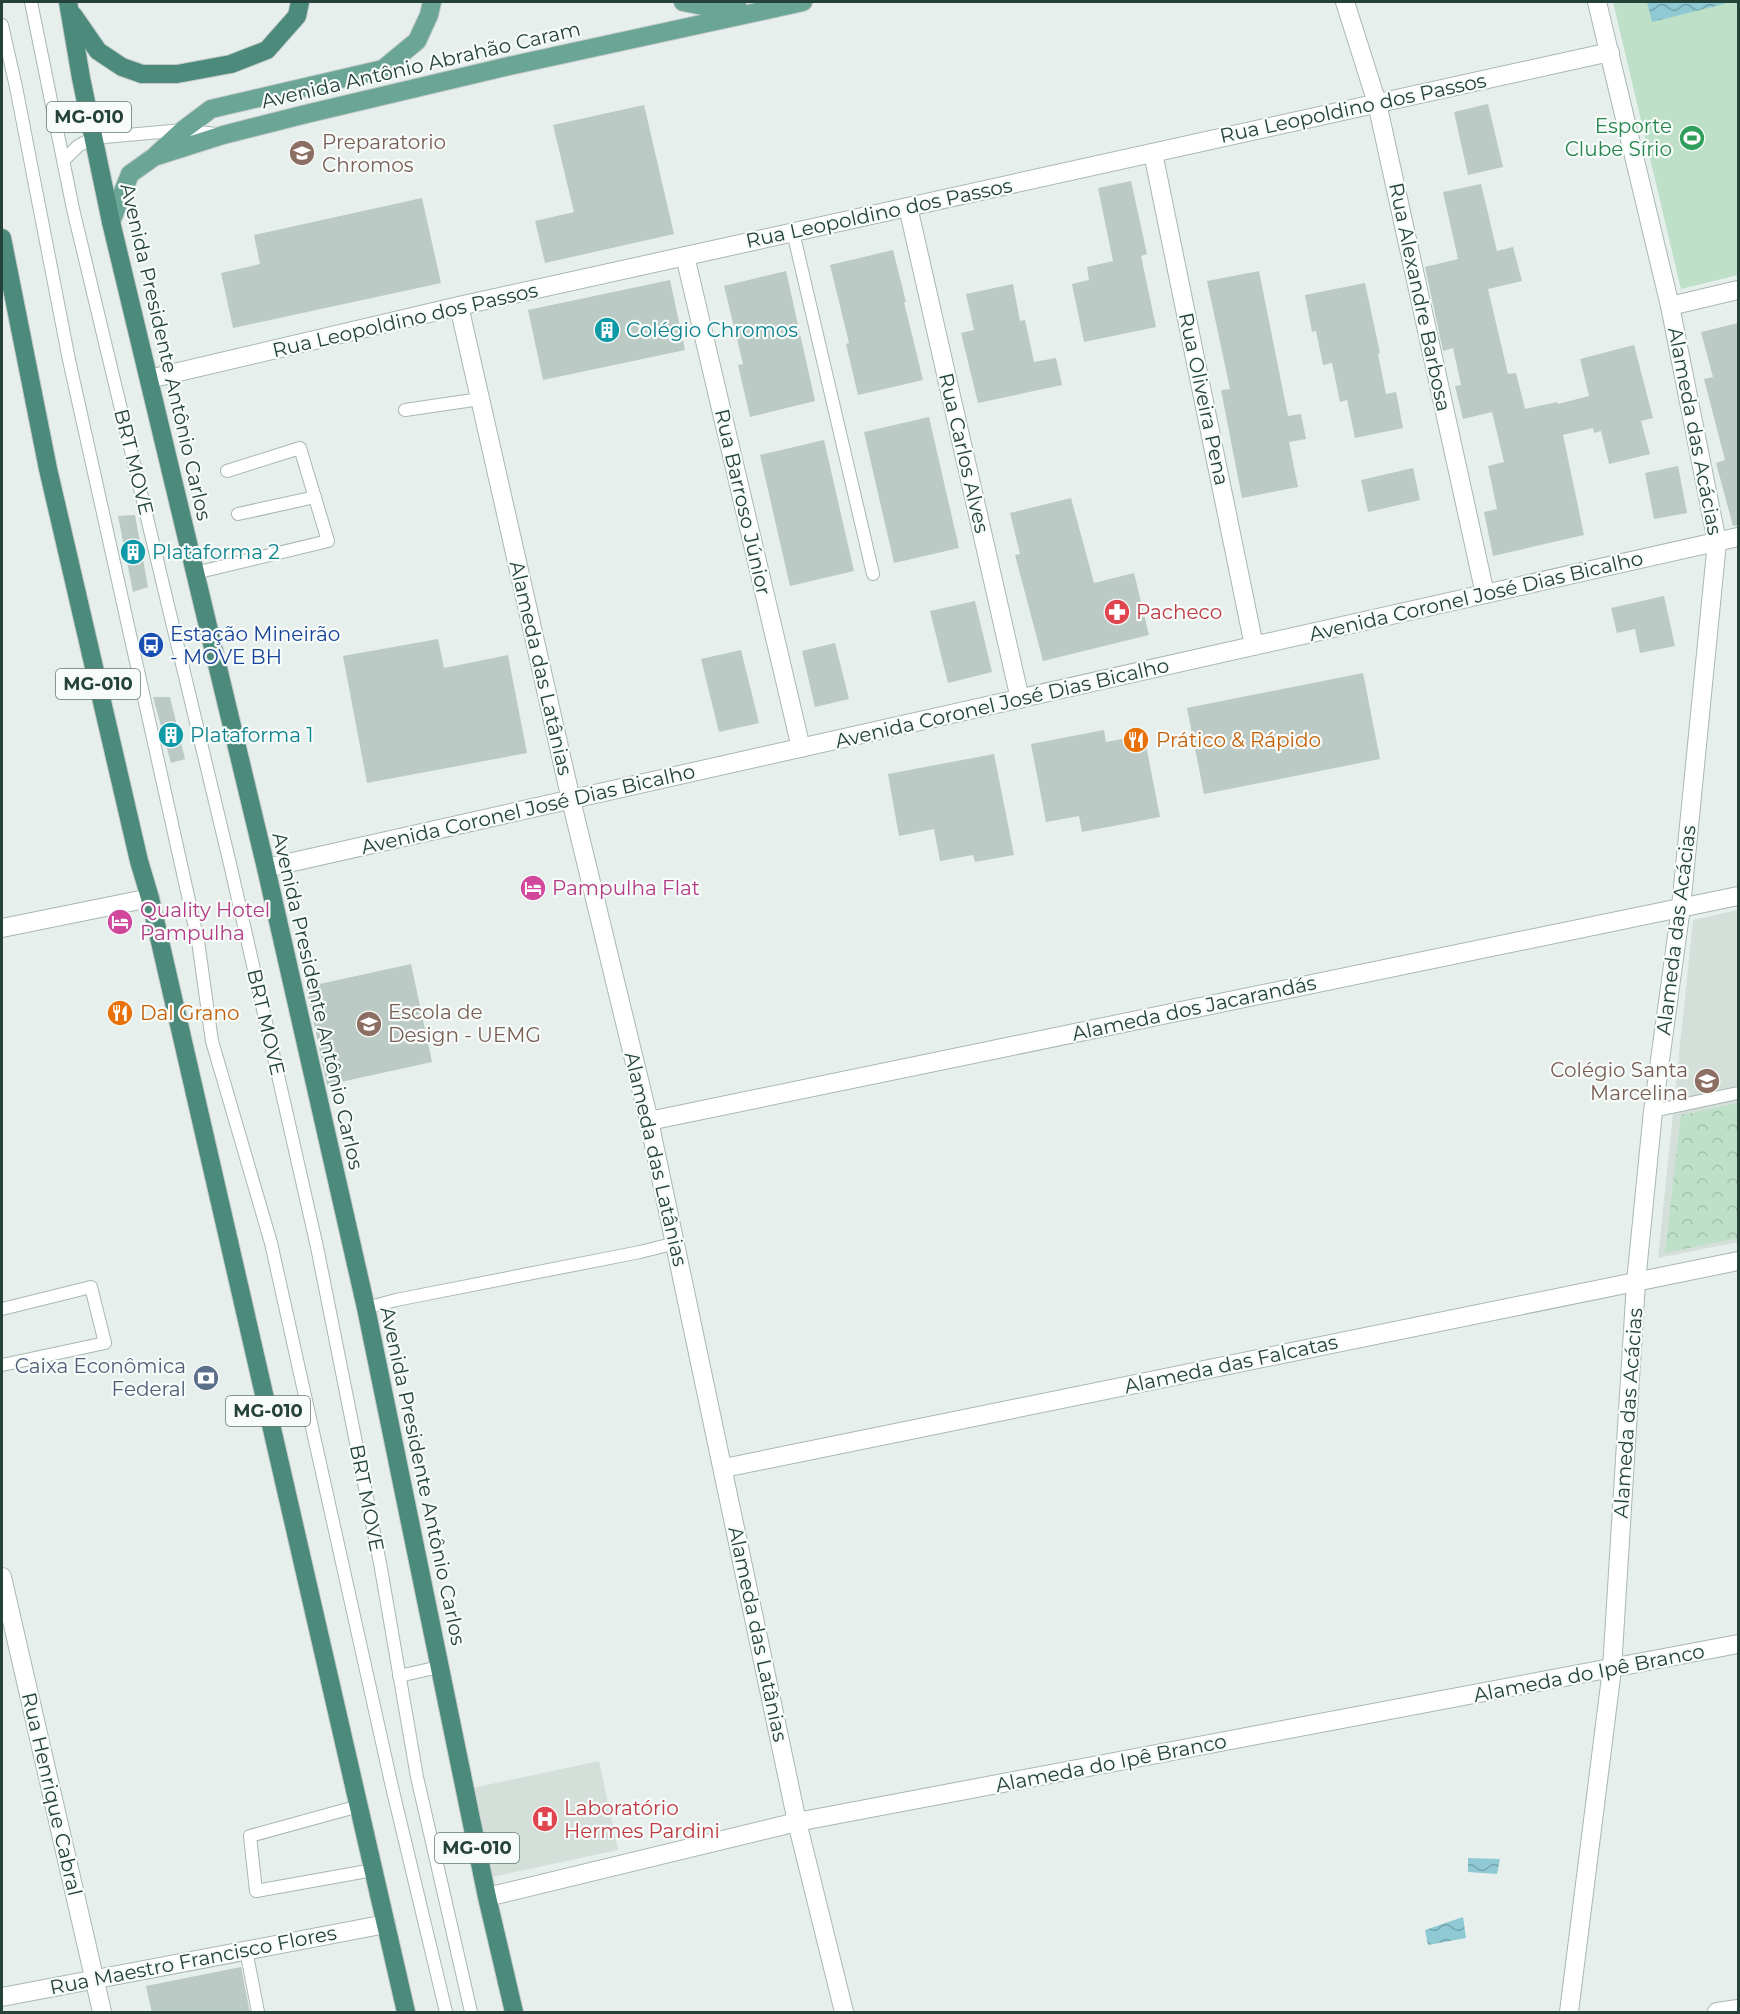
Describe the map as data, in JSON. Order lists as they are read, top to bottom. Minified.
{"streets":{"highway":["MG-010","Avenida Presidente Antônio Carlos"],"main road":["Avenida Antônio Abrahão Caram"],"street":["Rua Leopoldino dos Passos","Rua Alexandre Barbosa","Rua Oliveira Pena","Alameda das Acácias","Rua Carlos Alves","Rua Barroso Júnior","Avenida Coronel José Dias Bicalho","Alameda das Latânias","Alameda dos Jacarandás","Alameda das Falcatas","Alameda do Ipê Branco","Rua Henrique Cabral","Rua Maestro Francisco Flores"],"lane":["BRT MOVE"]},"crossings":[["Avenida Antônio Abrahão Caram","Avenida Presidente Antônio Carlos"],["Rua Leopoldino dos Passos","Rua Alexandre Barbosa"],["Rua Leopoldino dos Passos","Avenida Presidente Antônio Carlos"],["Rua Leopoldino dos Passos","Rua Oliveira Pena"],["Rua Leopoldino dos Passos","Alameda das Acácias"],["Rua Leopoldino dos Passos","Rua Carlos Alves"],["Rua Leopoldino dos Passos","Rua Barroso Júnior"],["Rua Leopoldino dos Passos","Alameda das Latânias"],["MG-010","Rua Maestro Francisco Flores"],["Rua Alexandre Barbosa","Avenida Coronel José Dias Bicalho"],["Avenida Presidente Antônio Carlos","Avenida Coronel José Dias Bicalho"],["Avenida Presidente Antônio Carlos","Alameda do Ipê Branco"],["Rua Oliveira Pena","Avenida Coronel José Dias Bicalho"],["Alameda das Acácias","Avenida Coronel José Dias Bicalho"],["Alameda das Acácias","Alameda dos Jacarandás"],["Alameda das Acácias","Alameda das Falcatas"],["Alameda das Acácias","Alameda do Ipê Branco"],["Rua Carlos Alves","Avenida Coronel José Dias Bicalho"],["Rua Barroso Júnior","Avenida Coronel José Dias Bicalho"],["Avenida Coronel José Dias Bicalho","Alameda das Latânias"],["Alameda das Latânias","Alameda dos Jacarandás"],["Alameda das Latânias","Alameda das Falcatas"],["Alameda das Latânias","Alameda do Ipê Branco"],["Rua Henrique Cabral","Rua Maestro Francisco Flores"]],"places":{"sports":["Esporte Clube Sírio"],"school or university":["Preparatorio Chromos","Escola de Design - UEMG","Colégio Santa Marcelina"],"building":["Colégio Chromos","Plataforma 2","Plataforma 1"],"pharmacy":["Pacheco"],"bus stop":["Estação Mineirão - MOVE BH"],"restaurant":["Prático & Rápido","Dal Grano"],"hotel":["Pampulha Flat","Quality Hotel Pampulha"],"bank":["Caixa Econômica Federal"],"hospital":["Laboratório Hermes Pardini"]}}
